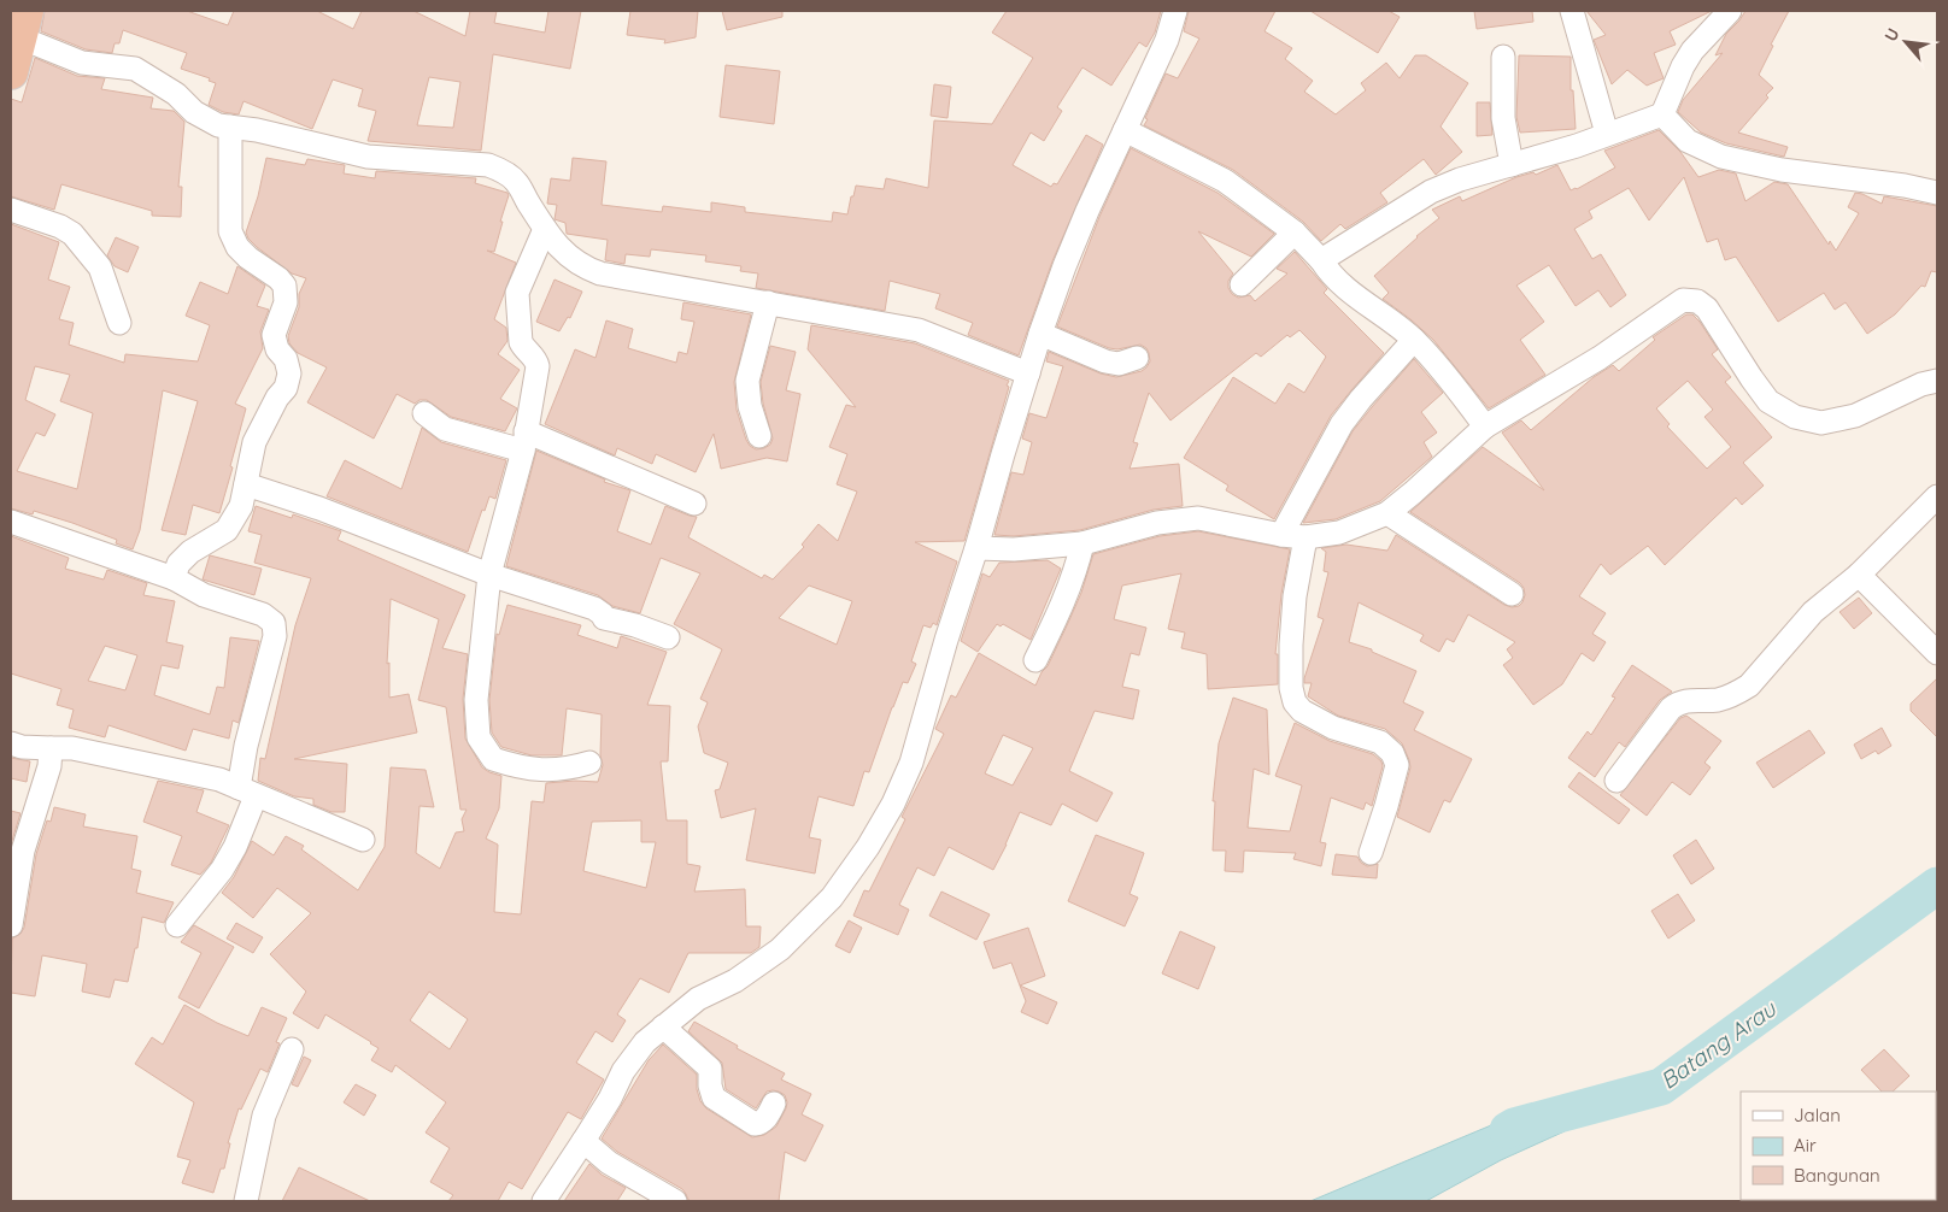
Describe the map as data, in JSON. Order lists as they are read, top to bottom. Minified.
{"water":["Batang Arau"],"legend":["Jalan","Air","Bangunan"],"north":"top left"}
